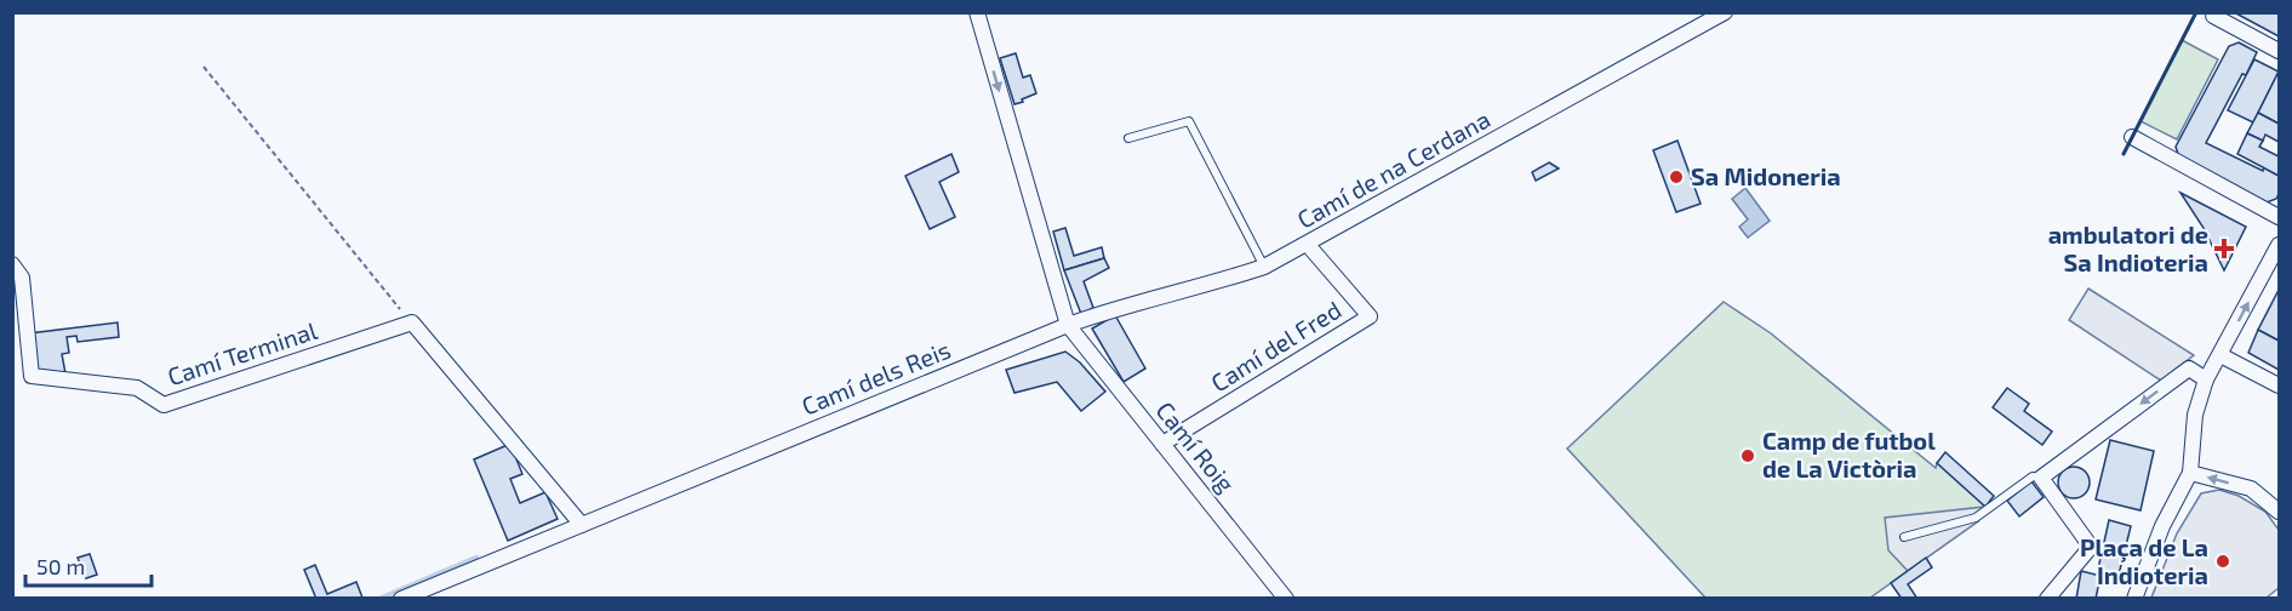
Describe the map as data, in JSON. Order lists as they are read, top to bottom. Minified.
{"streets":{"street":["Camí de na Cerdana","Camí del Fred","Camí Terminal","Camí dels Reis","Camí Roig"]},"crossings":[["Camí de na Cerdana","Camí del Fred"],["Camí de na Cerdana","Camí dels Reis"],["Camí de na Cerdana","Camí Roig"],["Camí del Fred","Camí Roig"],["Camí dels Reis","Camí Roig"]],"places":{"other":["Sa Midoneria","Camp de futbol de La Victòria","Plaça de La Indioteria"],"health":["ambulatori de Sa Indioteria"]},"scale_bar":"50 m"}
